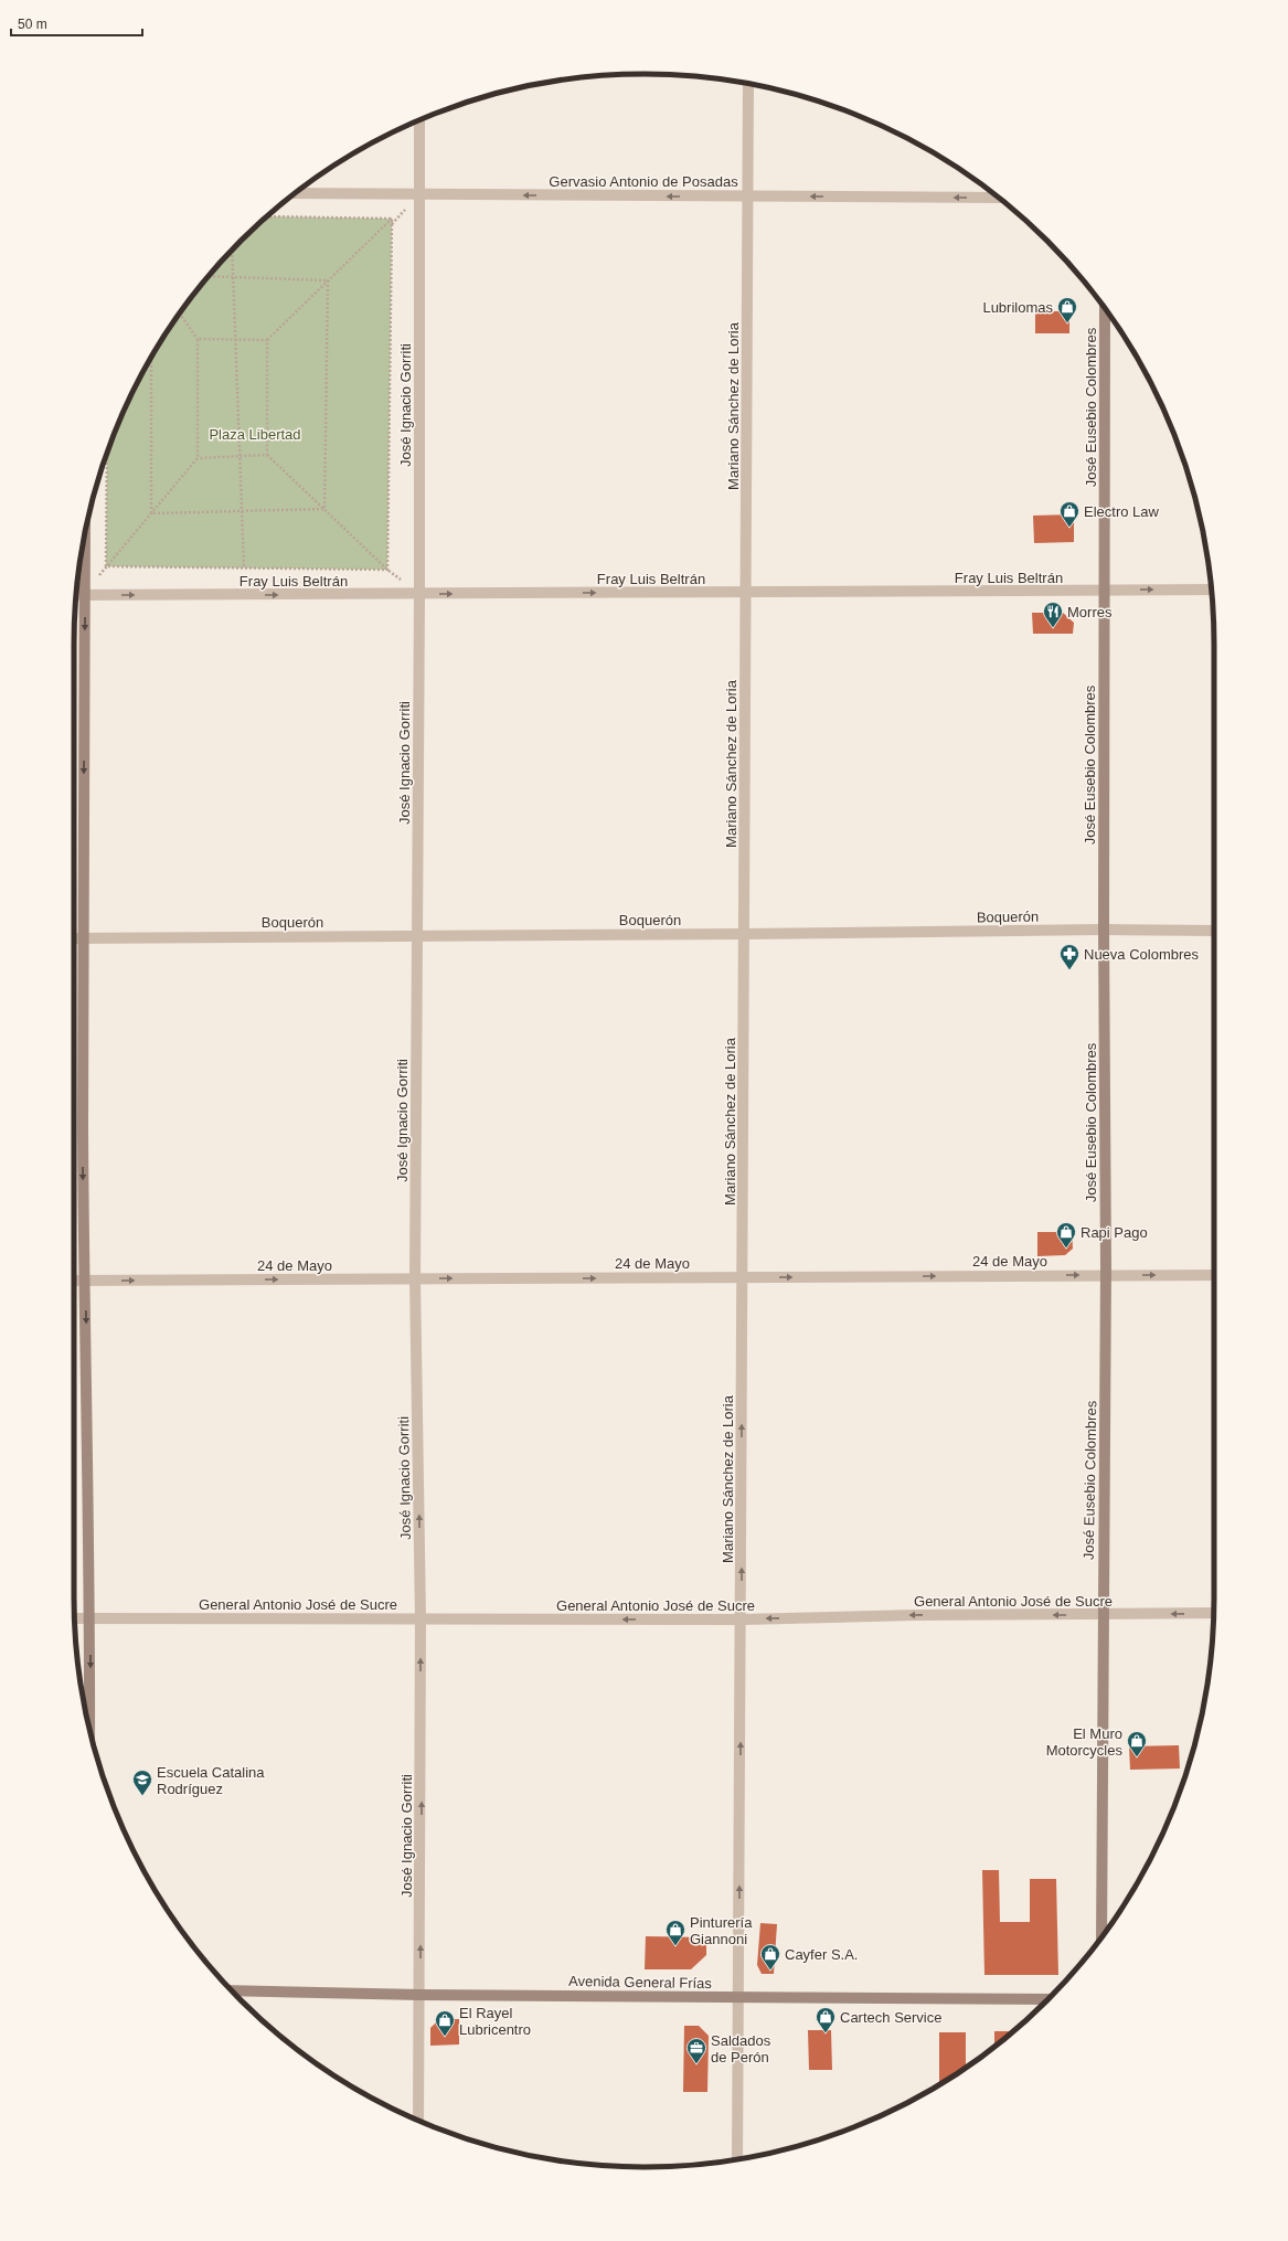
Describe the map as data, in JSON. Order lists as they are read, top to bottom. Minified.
{"streets":{"street":["Gervasio Antonio de Posadas","José Ignacio Gorriti","Mariano Sánchez de Loria","José Eusebio Colombres","Fray Luis Beltrán","Boquerón","24 de Mayo","General Antonio José de Sucre","Avenida General Frías"]},"crossings":[["Gervasio Antonio de Posadas","José Ignacio Gorriti"],["Gervasio Antonio de Posadas","Mariano Sánchez de Loria"],["José Ignacio Gorriti","Fray Luis Beltrán"],["José Ignacio Gorriti","Boquerón"],["José Ignacio Gorriti","24 de Mayo"],["José Ignacio Gorriti","General Antonio José de Sucre"],["José Ignacio Gorriti","Avenida General Frías"],["Mariano Sánchez de Loria","Fray Luis Beltrán"],["Mariano Sánchez de Loria","Boquerón"],["Mariano Sánchez de Loria","24 de Mayo"],["Mariano Sánchez de Loria","General Antonio José de Sucre"],["Mariano Sánchez de Loria","Avenida General Frías"],["José Eusebio Colombres","Fray Luis Beltrán"],["José Eusebio Colombres","Boquerón"],["José Eusebio Colombres","24 de Mayo"],["José Eusebio Colombres","General Antonio José de Sucre"]],"one_way":["Gervasio Antonio de Posadas","José Ignacio Gorriti","Fray Luis Beltrán","24 de Mayo","General Antonio José de Sucre"],"parks":["Plaza Libertad"],"places":{"shop":["Lubrilomas","Electro Law","Rapi Pago","El Muro Motorcycles","Pinturería Giannoni","Cayfer S.A.","Cartech Service","El Rayel Lubricentro"],"restaurant":["Morres"],"pharmacy":["Nueva Colombres"],"school or university":["Escuela Catalina Rodríguez"],"office":["Saldados de Perón"]},"scale_bar":"50 m"}
